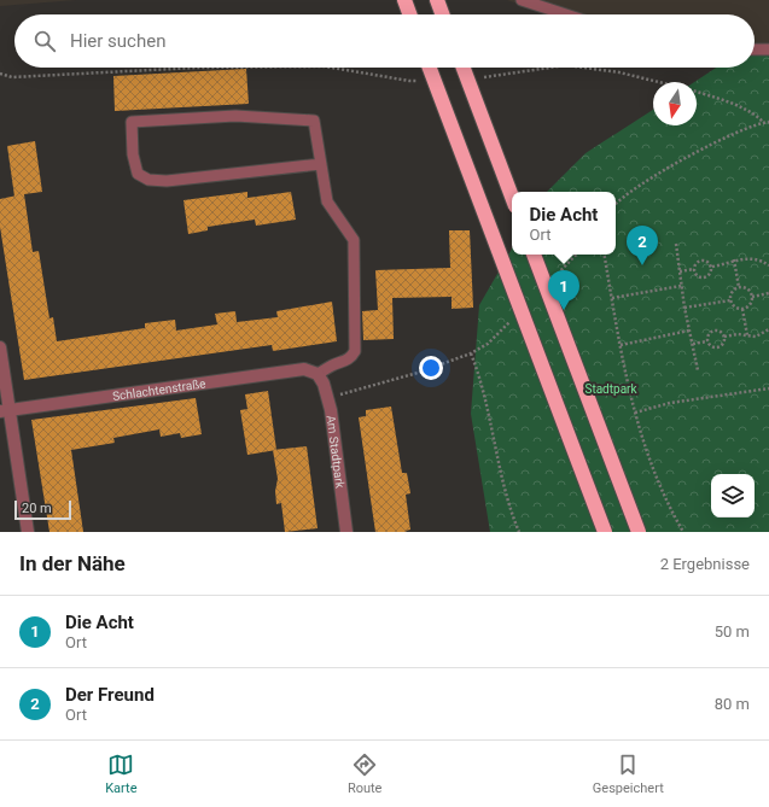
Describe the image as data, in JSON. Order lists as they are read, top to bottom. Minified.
{"streets":{"street":["Schlachtenstraße","Am Stadtpark"]},"crossings":[["Schlachtenstraße","Am Stadtpark"]],"parks":["Stadtpark"],"scale_bar":"20 m","north":"bottom","page":{"search":"Hier suchen","popup":["Die Acht","Ort"],"pins":["2","1"],"scale":"20 m","heading":["In der Nähe","2 Ergebnisse"],"list":[{"mark":"1","name":"Die Acht","note":"Ort","value":"50 m"},{"mark":"2","name":"Der Freund","note":"Ort","value":"80 m"}],"nav":["Karte","Route","Gespeichert"]}}
